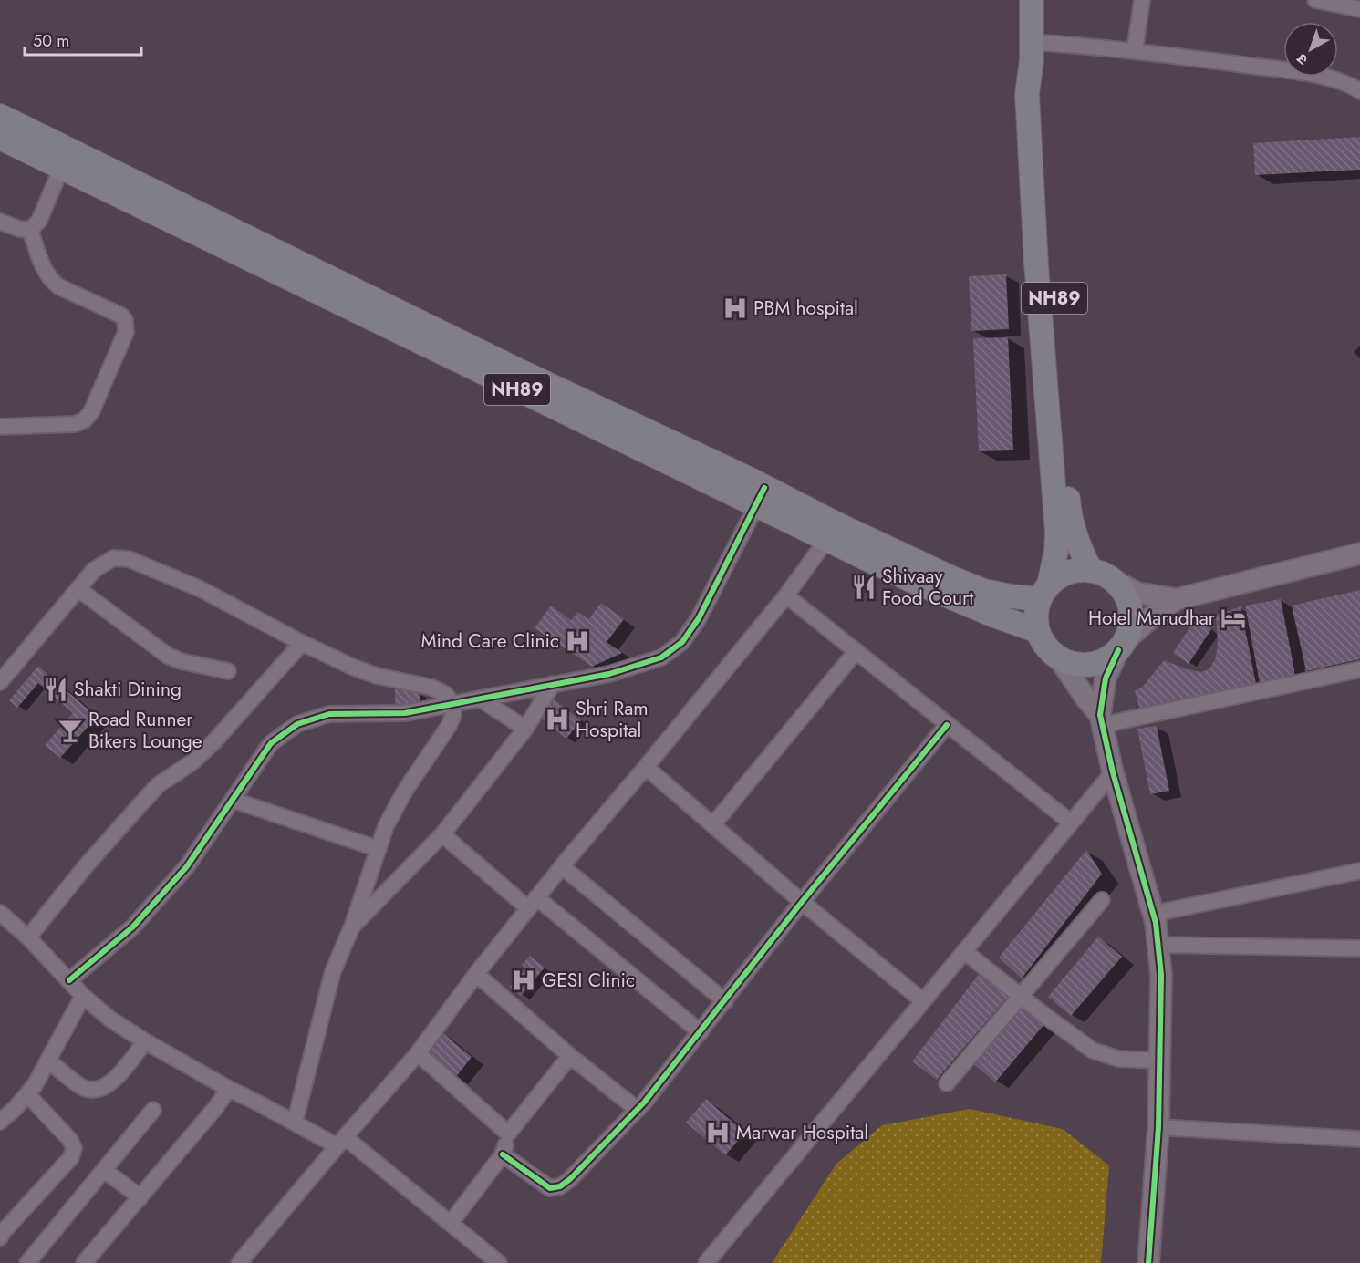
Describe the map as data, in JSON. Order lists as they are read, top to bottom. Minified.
{"streets":{"main road":["NH89"]},"places":{"hospital":["PBM hospital","Mind Care Clinic","Shri Ram Hospital","GESI Clinic","Marwar Hospital"],"restaurant":["Shivaay Food Court","Shakti Dining"],"hotel":["Hotel Marudhar"],"bar":["Road Runner Bikers Lounge"]},"scale_bar":"50 m","north":"bottom left"}
